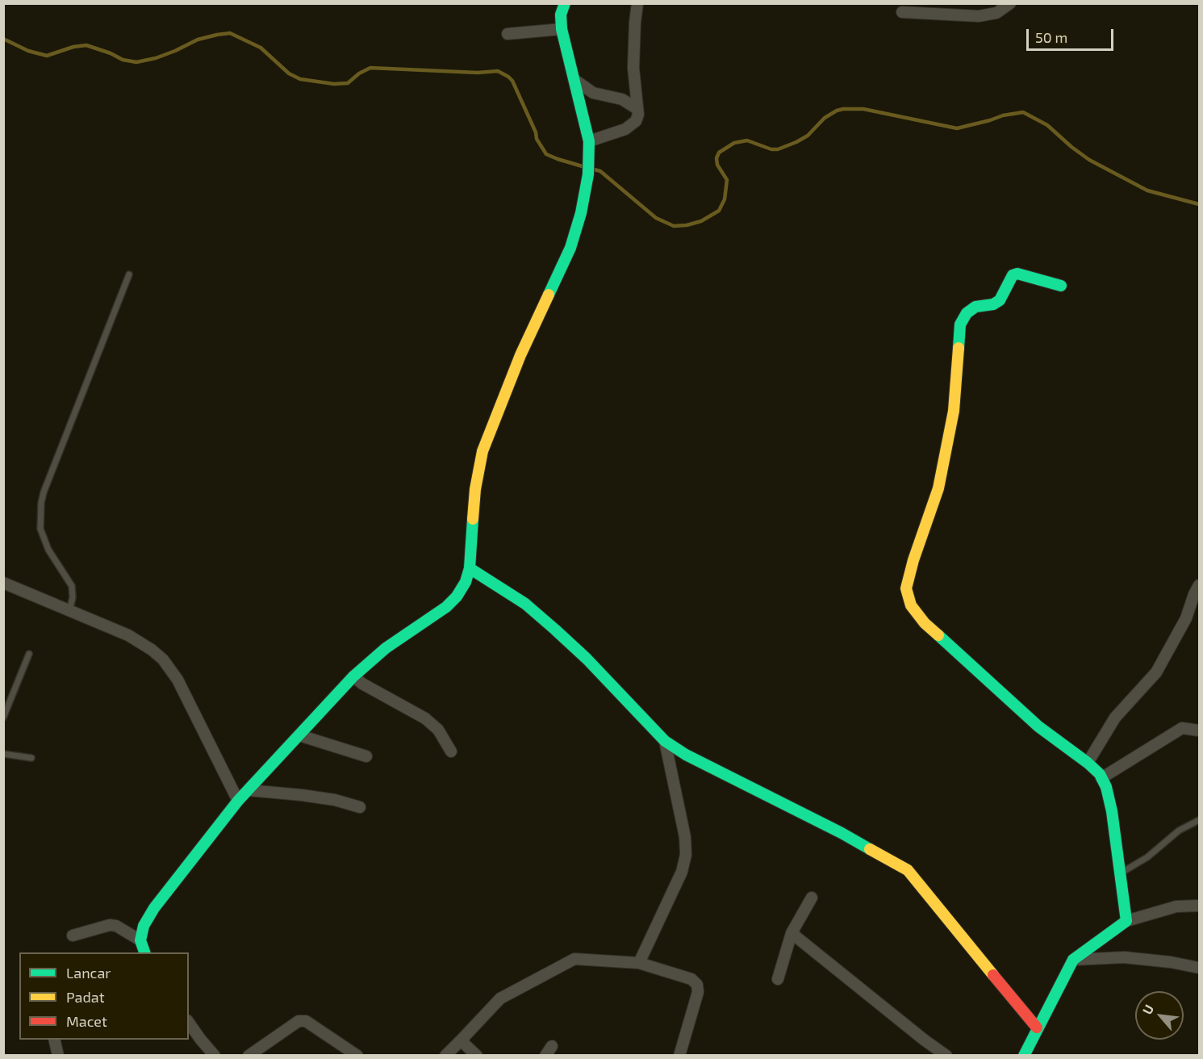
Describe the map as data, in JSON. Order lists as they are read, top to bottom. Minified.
{"legend":["Lancar","Padat","Macet"],"scale_bar":"50 m","north":"top left"}
